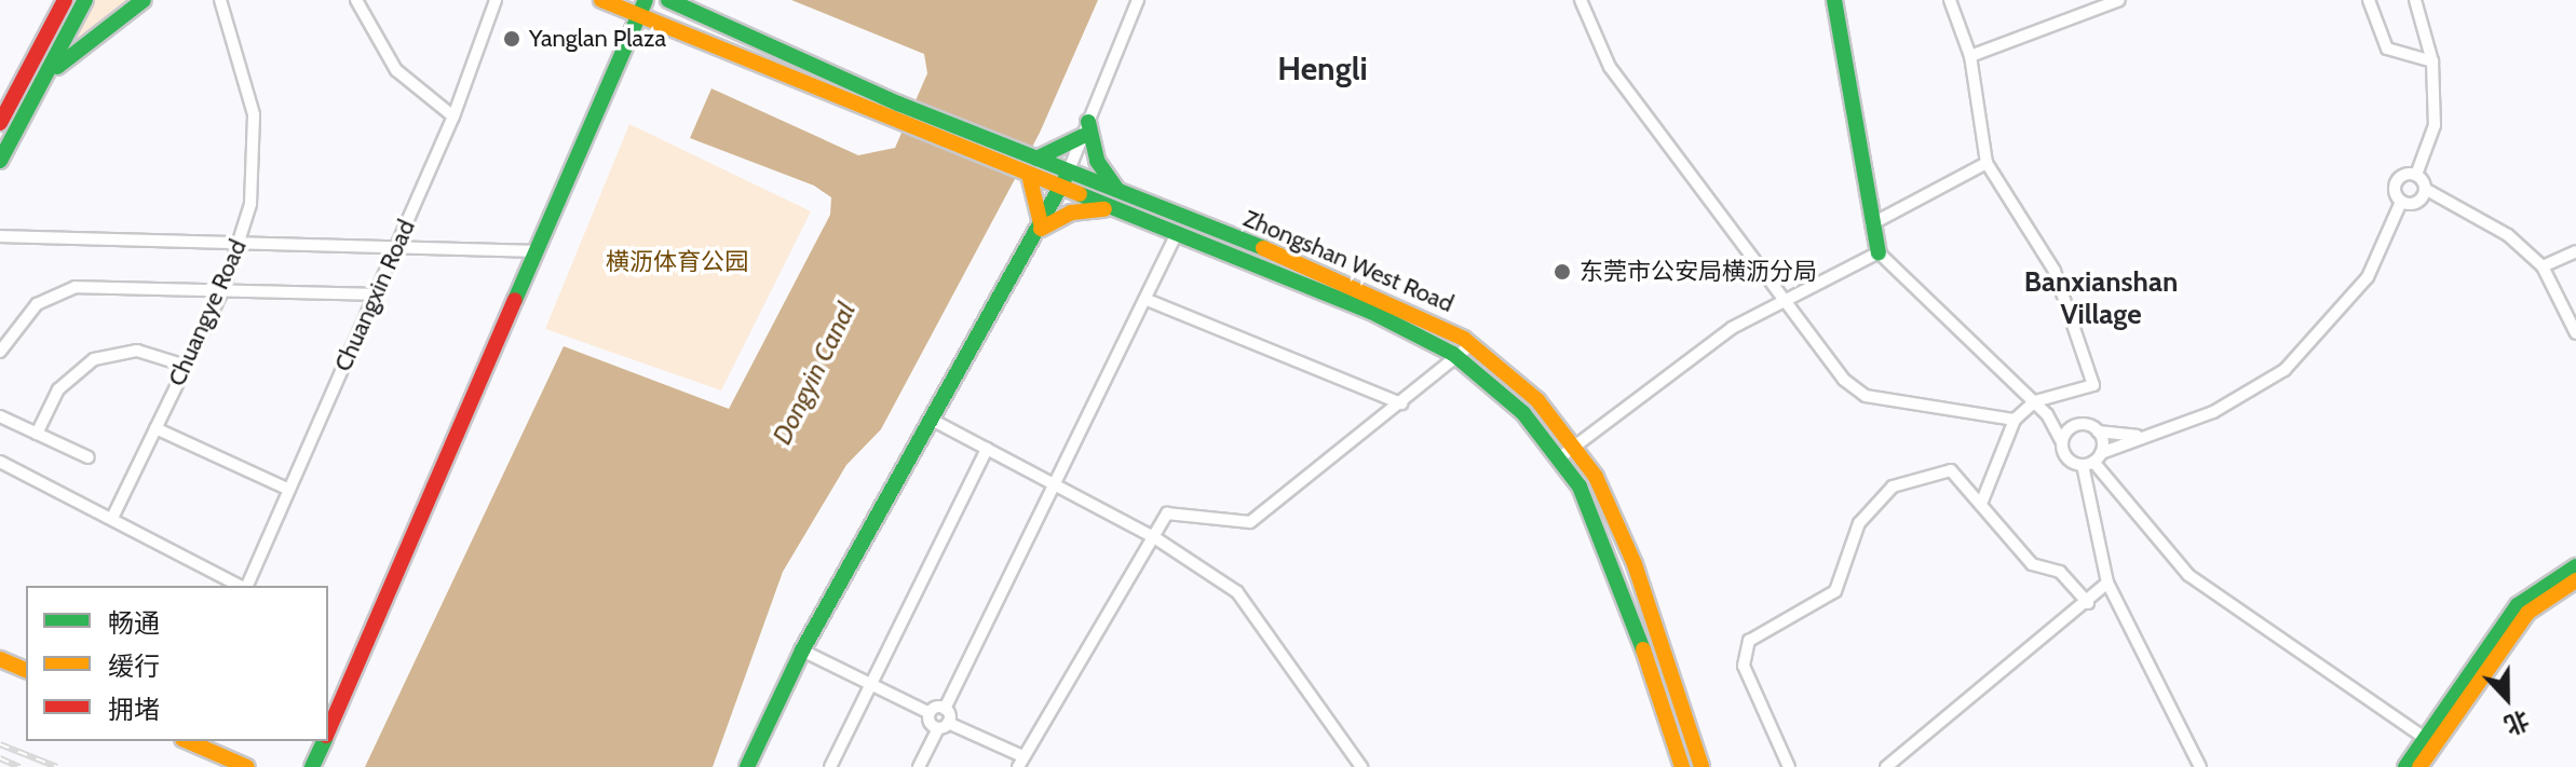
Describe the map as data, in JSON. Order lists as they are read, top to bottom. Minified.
{"streets":{"main road":["Zhongshan West Road"],"street":["Chuangxin Road","Chuangye Road"]},"districts":["Hengli","Banxianshan Village"],"water":["Dongyin Canal"],"parks":["横沥体育公园"],"places":["Yanglan Plaza","东莞市公安局横沥分局"],"legend":["畅通","缓行","拥堵"],"north":"bottom"}
